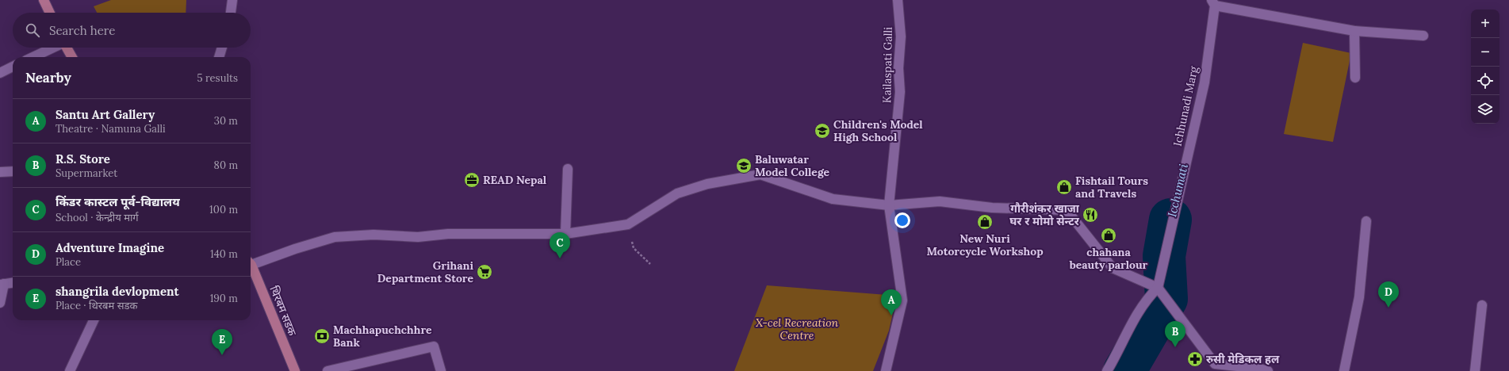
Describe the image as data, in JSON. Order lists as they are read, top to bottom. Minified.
{"streets":{"main road":["थिरबम सडक"],"street":["Kailaspati Galli","Ichhunadi Marg"]},"water":["Icchumati"],"parks":["X-cel Recreation Centre"],"places":{"school or university":["Children's Model High School","Baluwatar Model College"],"office":["READ Nepal"],"shop":["Fishtail Tours and Travels","New Nuri Motorcycle Workshop","chahana beauty parlour"],"restaurant":["गौरीशंकर खाजा घर र मोमो सेन्टर"],"supermarket":["Grihani Department Store"],"bank":["Machhapuchchhre Bank"],"pharmacy":["रुसी मेडिकल हल"]},"page":{"map_buttons":["+","−"],"search":"Search here","heading":["Nearby","5 results"],"list":[{"mark":"A","name":"Santu Art Gallery","note":"Theatre · Namuna Galli","value":"30 m"},{"mark":"B","name":"R.S. Store","note":"Supermarket","value":"80 m"},{"mark":"C","name":"किंडर कास्टल पूर्व-विद्यालय","note":"School · केन्द्रीय मार्ग","value":"100 m"},{"mark":"D","name":"Adventure Imagine","note":"Place","value":"140 m"},{"mark":"E","name":"shangrila devlopment","note":"Place · थिरबम सडक","value":"190 m"}],"pins":["C","D","A","B","E"]}}
